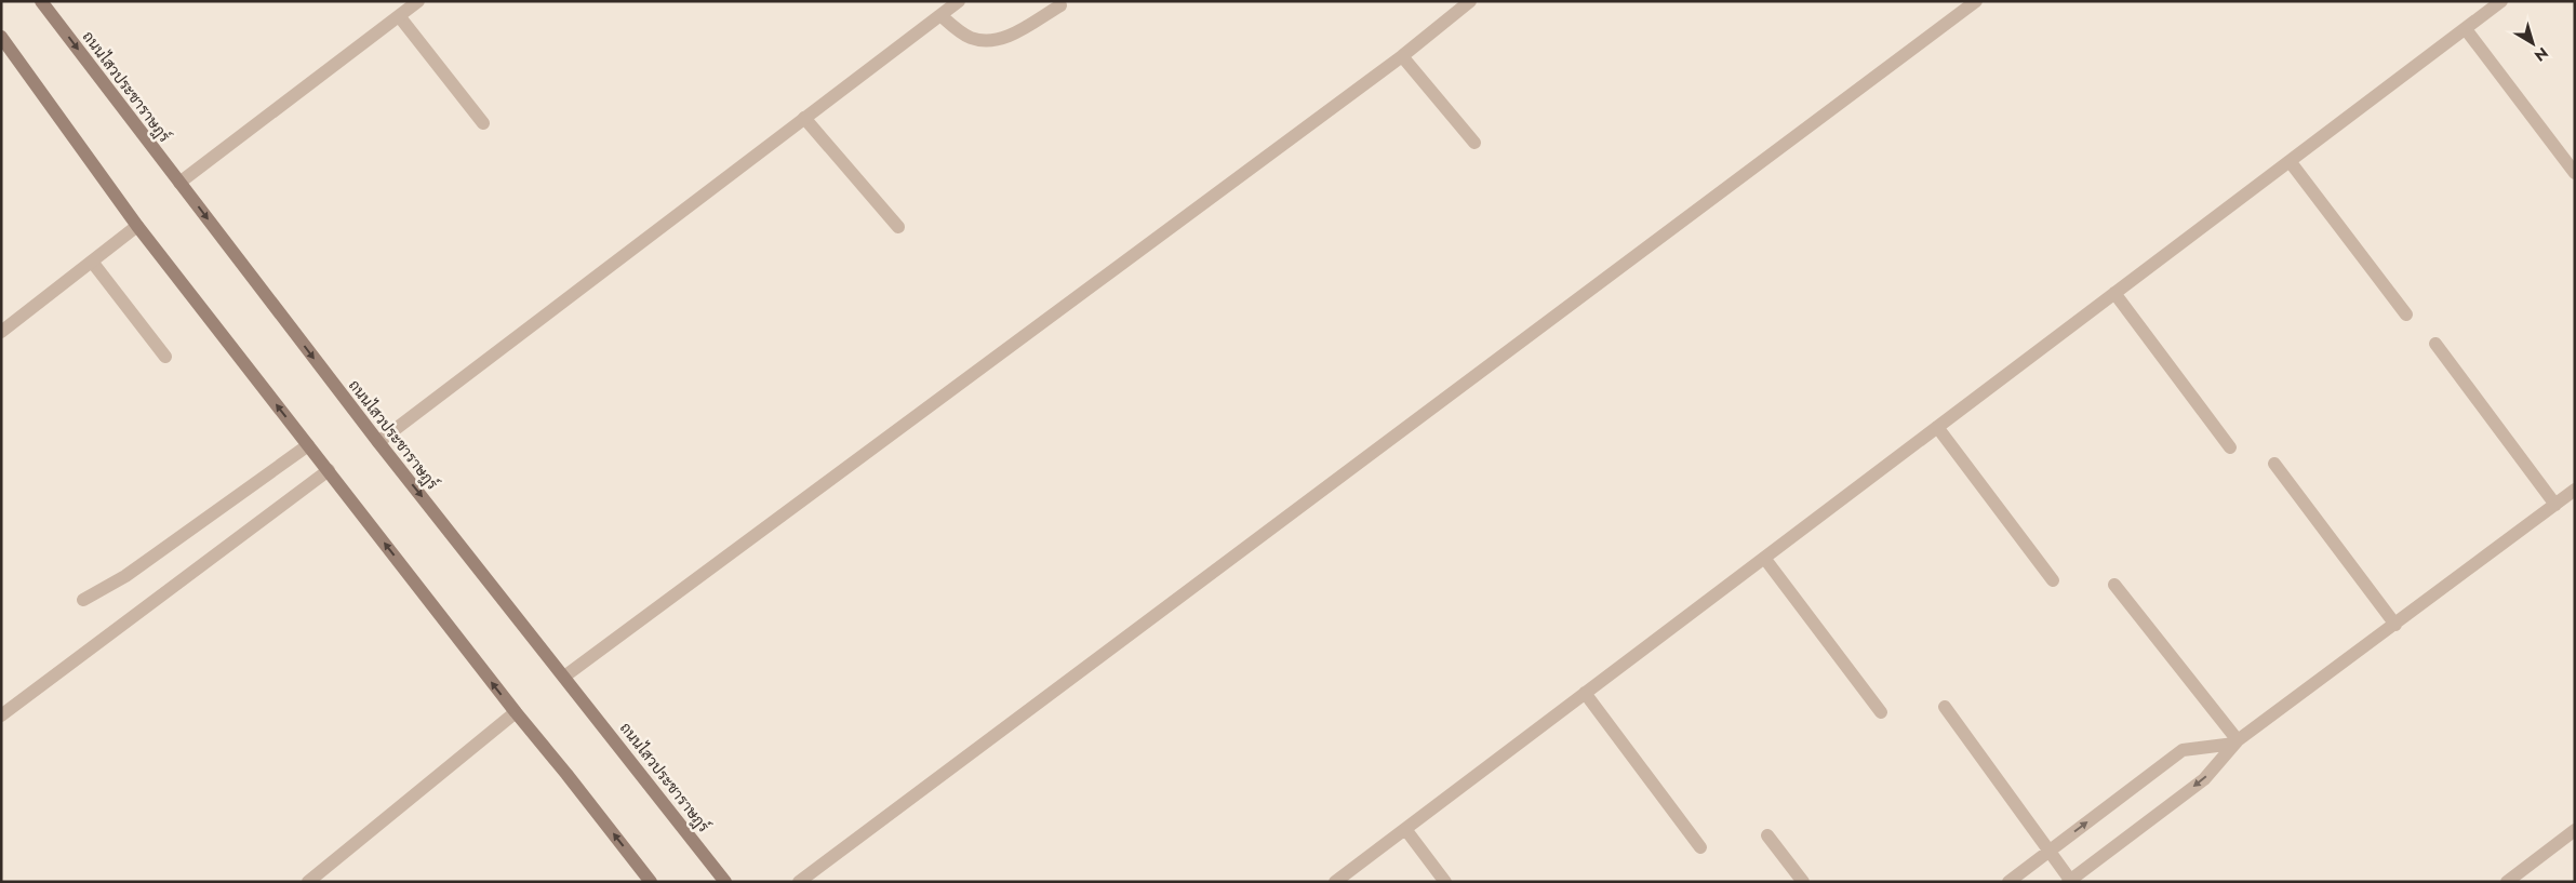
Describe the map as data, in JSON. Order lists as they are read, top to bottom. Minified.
{"streets":{"main road":["ถนนไสวประชาราษฎร์"]},"north":"bottom right"}
